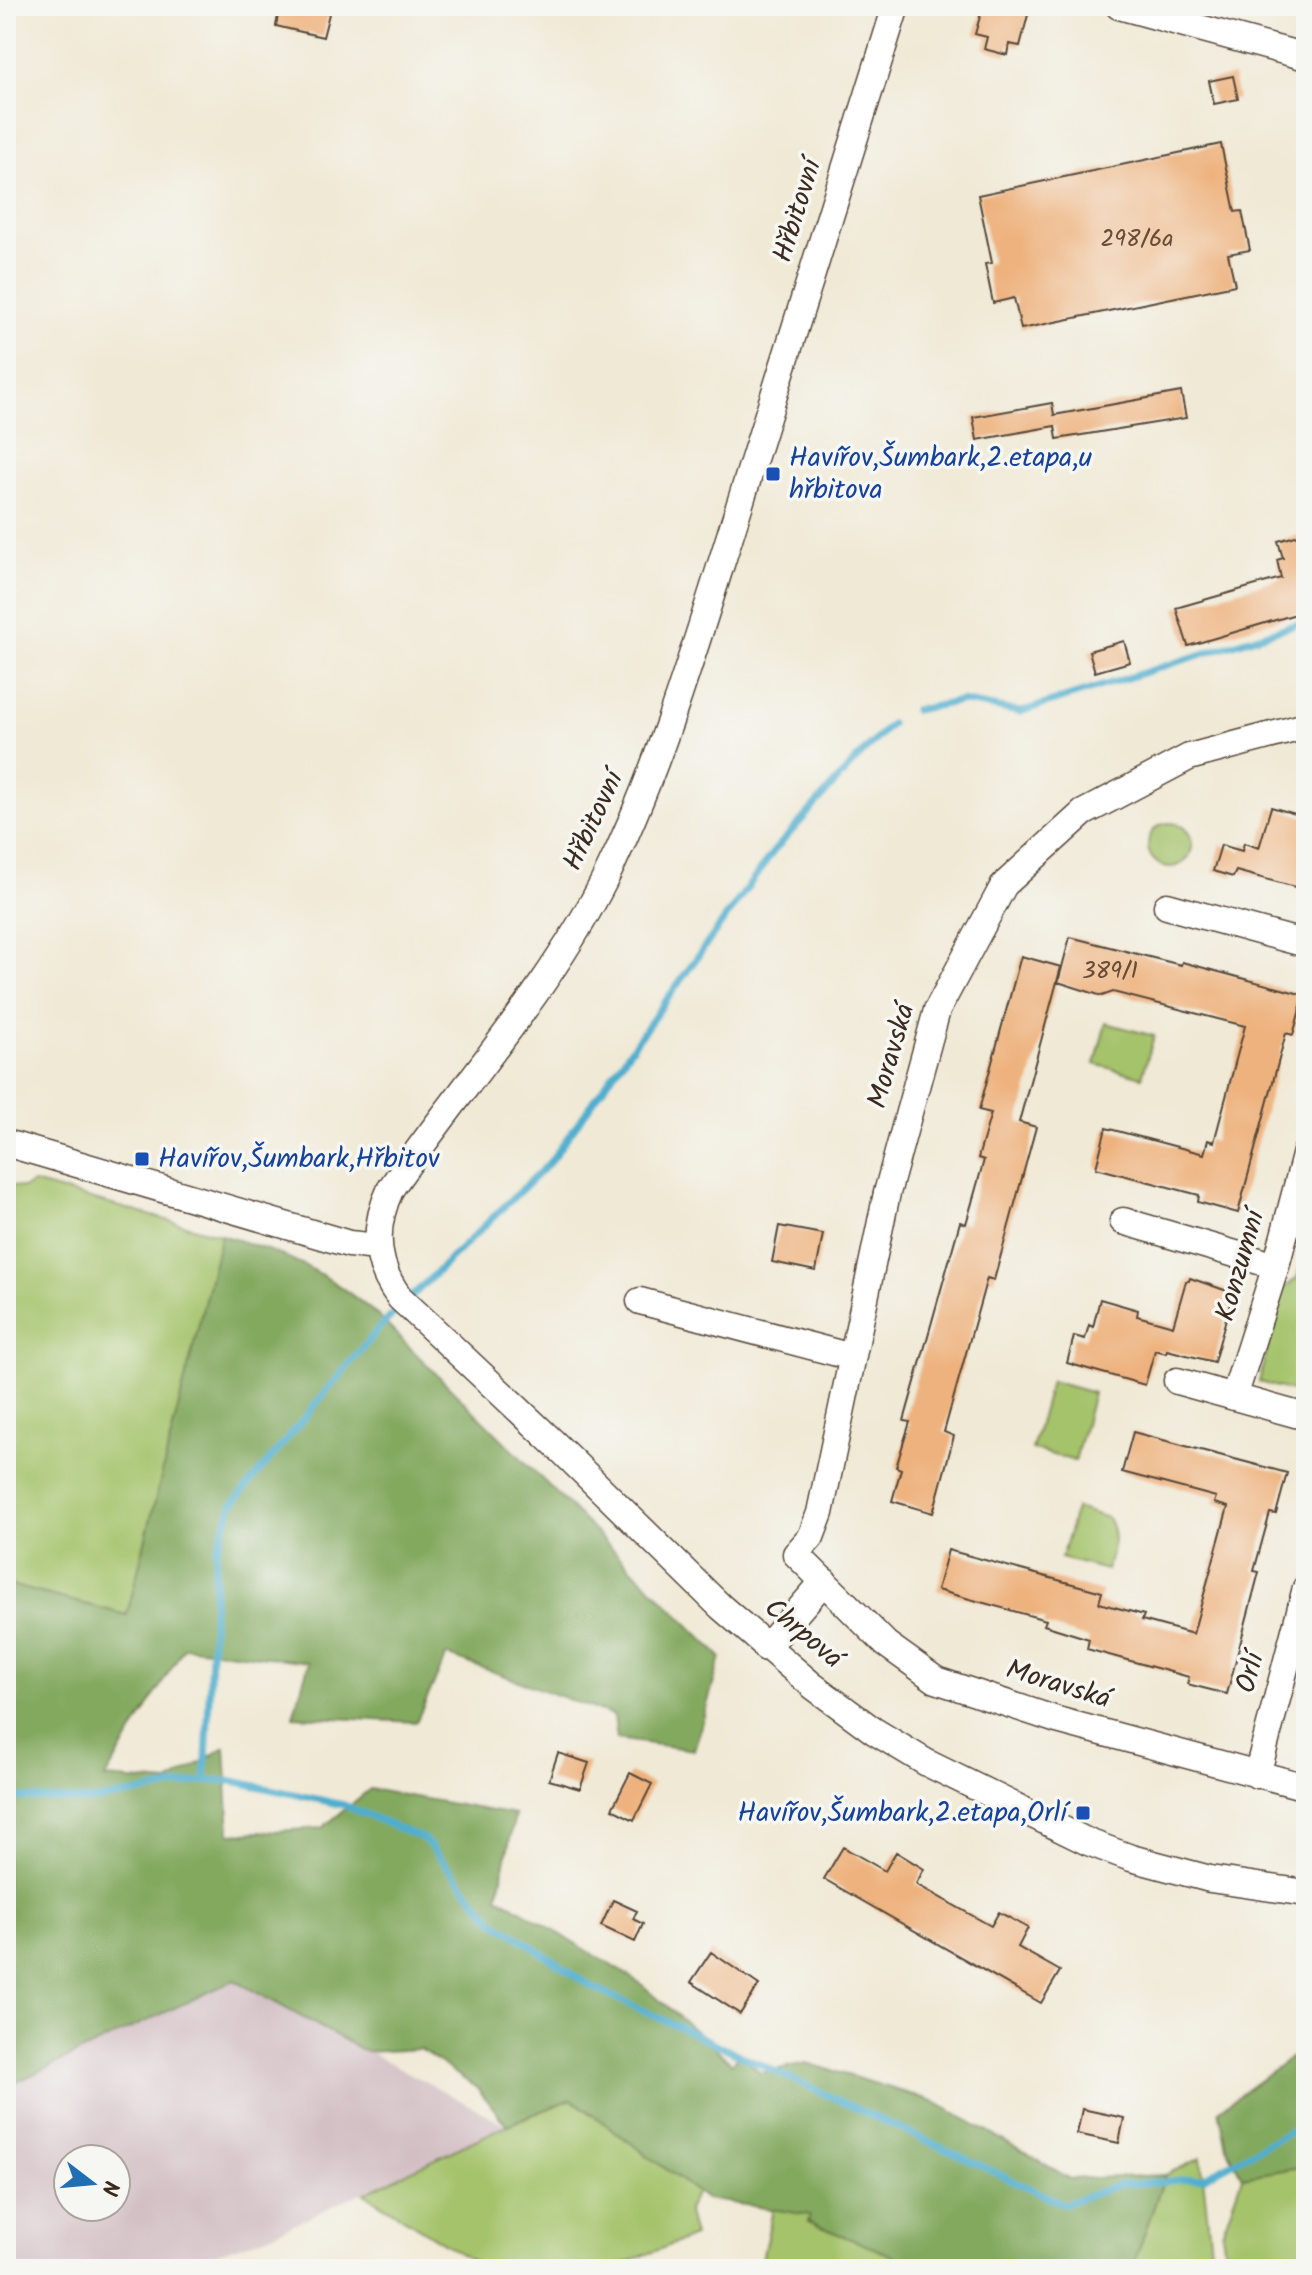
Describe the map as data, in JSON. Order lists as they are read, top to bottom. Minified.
{"streets":{"street":["Hřbitovní","Moravská","Konzumní","Chrpová","Orlí"]},"crossings":[["Hřbitovní","Chrpová"],["Moravská","Orlí"]],"places":{"transit":["Havířov,Šumbark,2.etapa,u hřbitova","Havířov,Šumbark,Hřbitov","Havířov,Šumbark,2.etapa,Orlí"]},"house_numbers":["298/6a","389/1"],"north":"right"}
